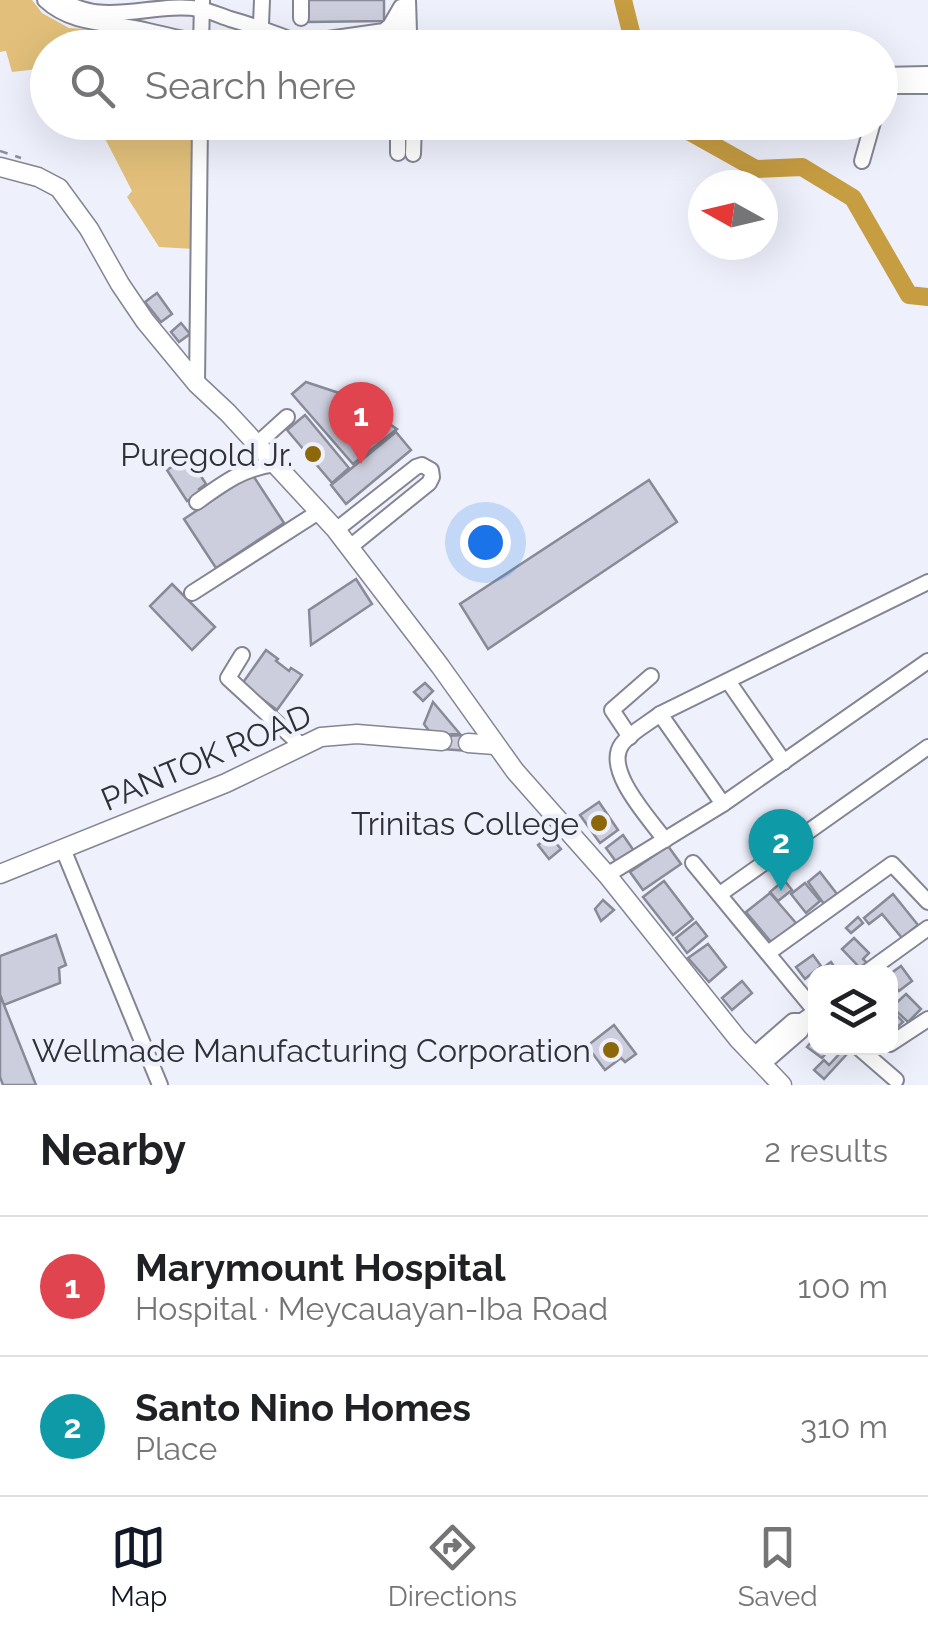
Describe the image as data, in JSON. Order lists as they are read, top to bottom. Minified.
{"streets":{"main road":["PANTOK ROAD"]},"places":["Puregold Jr.","Trinitas College","Wellmade Manufacturing Corporation"],"north":"left","page":{"search":"Search here","pins":["1","2"],"heading":["Nearby","2 results"],"list":[{"mark":"1","name":"Marymount Hospital","note":"Hospital · Meycauayan-Iba Road","value":"100 m"},{"mark":"2","name":"Santo Nino Homes","note":"Place","value":"310 m"}],"nav":["Map","Directions","Saved"]}}
